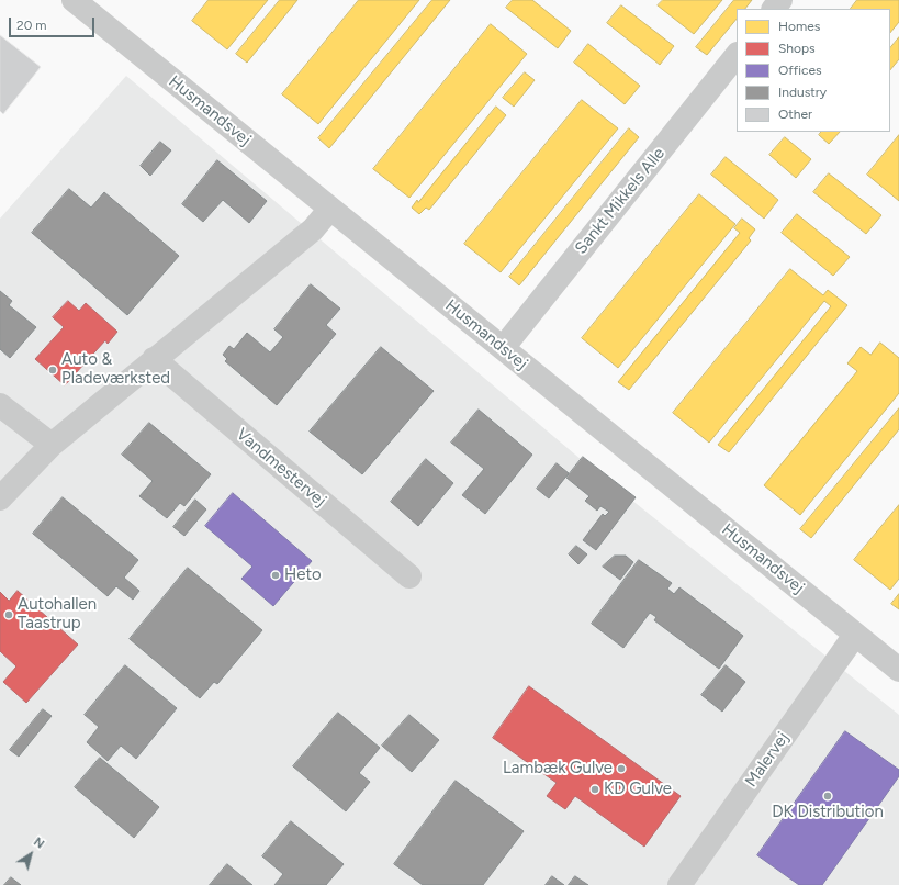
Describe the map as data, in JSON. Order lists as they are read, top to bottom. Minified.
{"streets":{"street":["Husmandsvej","Sankt Mikkels Alle","Vandmestervej","Malervej"]},"crossings":[["Husmandsvej","Sankt Mikkels Alle"],["Husmandsvej","Malervej"]],"places":["Auto & Pladeværksted","Heto","Autohallen Taastrup","Lambæk Gulve","KD Gulve","DK Distribution"],"legend":["Homes","Shops","Offices","Industry","Other"],"scale_bar":"20 m","north":"top right"}
